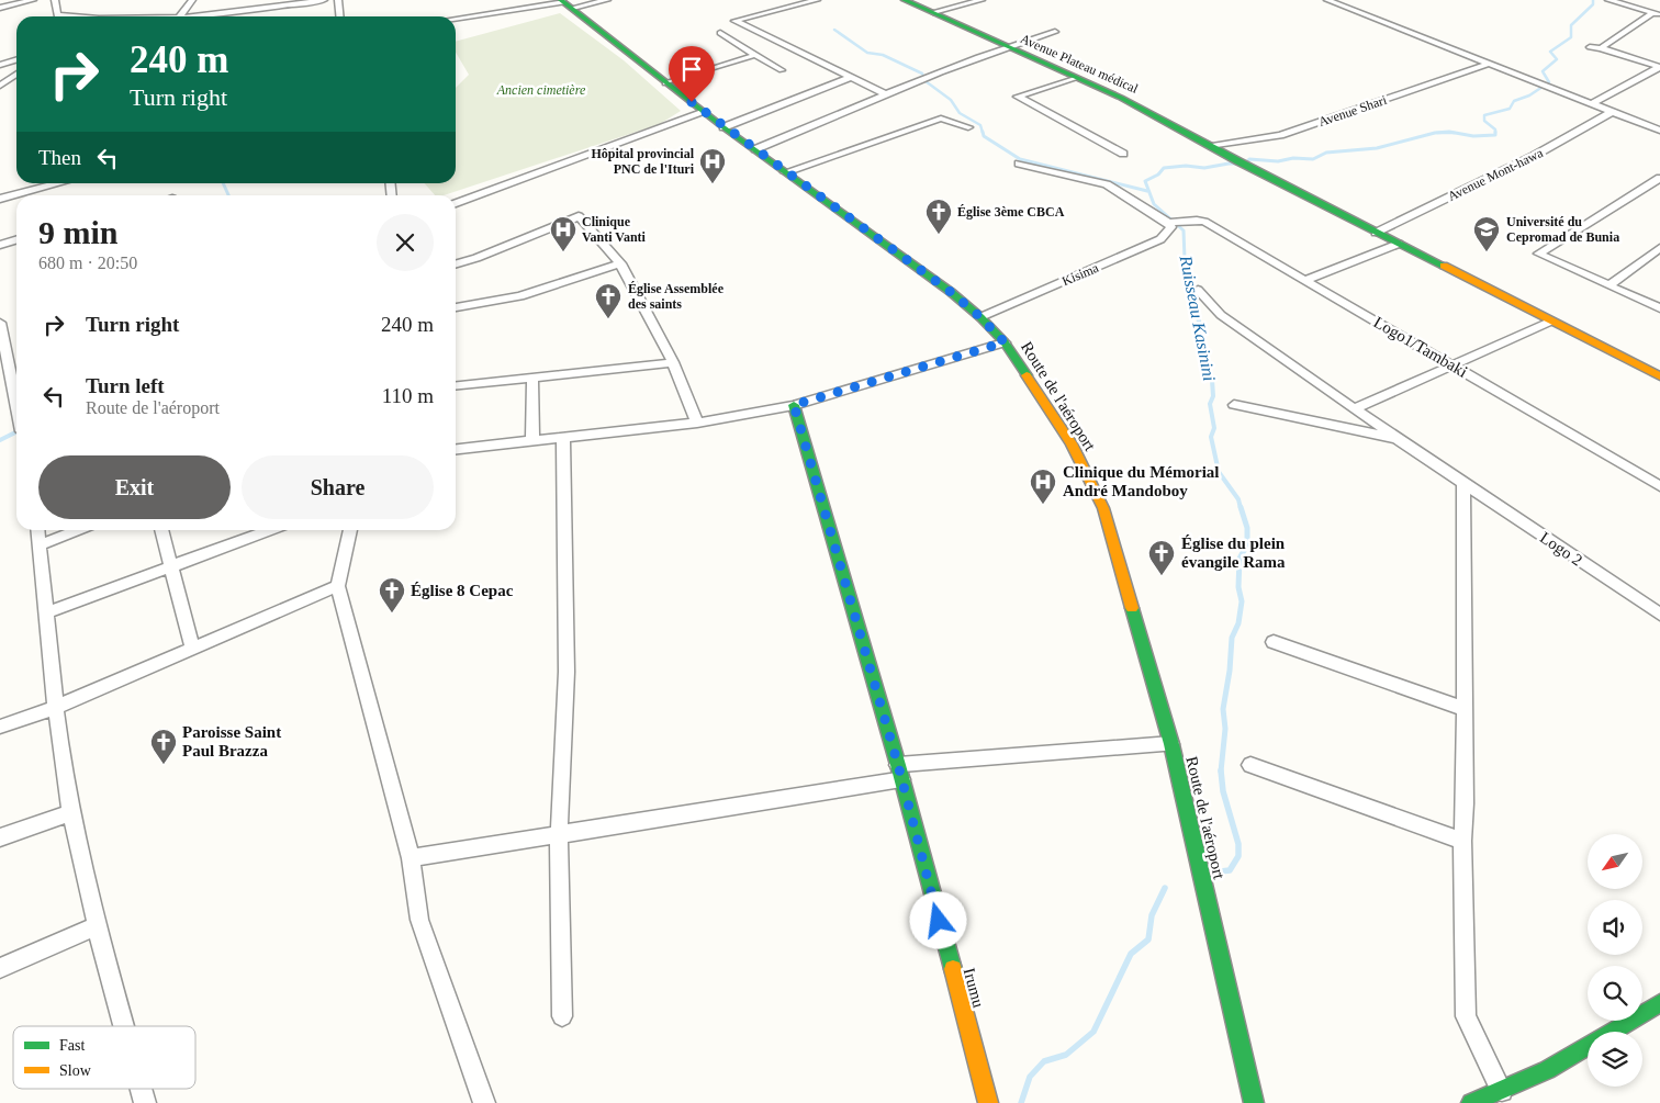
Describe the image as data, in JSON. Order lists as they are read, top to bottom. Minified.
{"streets":{"street":["Avenue Plateau médical","Avenue Shari","Avenue Mont-hawa","Kisima","Logo1/Tambaki","Route de l'aéroport","Logo 2","Irumu"]},"crossings":[["Avenue Plateau médical","Avenue Shari"],["Avenue Plateau médical","Avenue Mont-hawa"],["Kisima","Logo1/Tambaki"],["Kisima","Route de l'aéroport"]],"water":["Ruisseau Kasinini"],"parks":["Ancien cimetière"],"places":{"hospital":["Hôpital provincial PNC de l'Ituri","Clinique Vanti Vanti","Clinique du Mémorial André Mandoboy"],"church":["Église 3ème CBCA","Église Assemblée des saints","Église du plein évangile Rama","Église 8 Cepac","Paroisse Saint Paul Brazza"],"school or university":["Université du Cepromad de Bunia"]},"legend":["Fast","Slow"],"north":"bottom left","page":{"turn":["240 m","Turn right"],"then":"Then","heading":["9 min","680 m · 20:50"],"list":[{"name":"Turn right","value":"240 m"},{"name":"Turn left","note":"Route de l'aéroport","value":"110 m"}],"buttons":["Exit","Share"]}}
